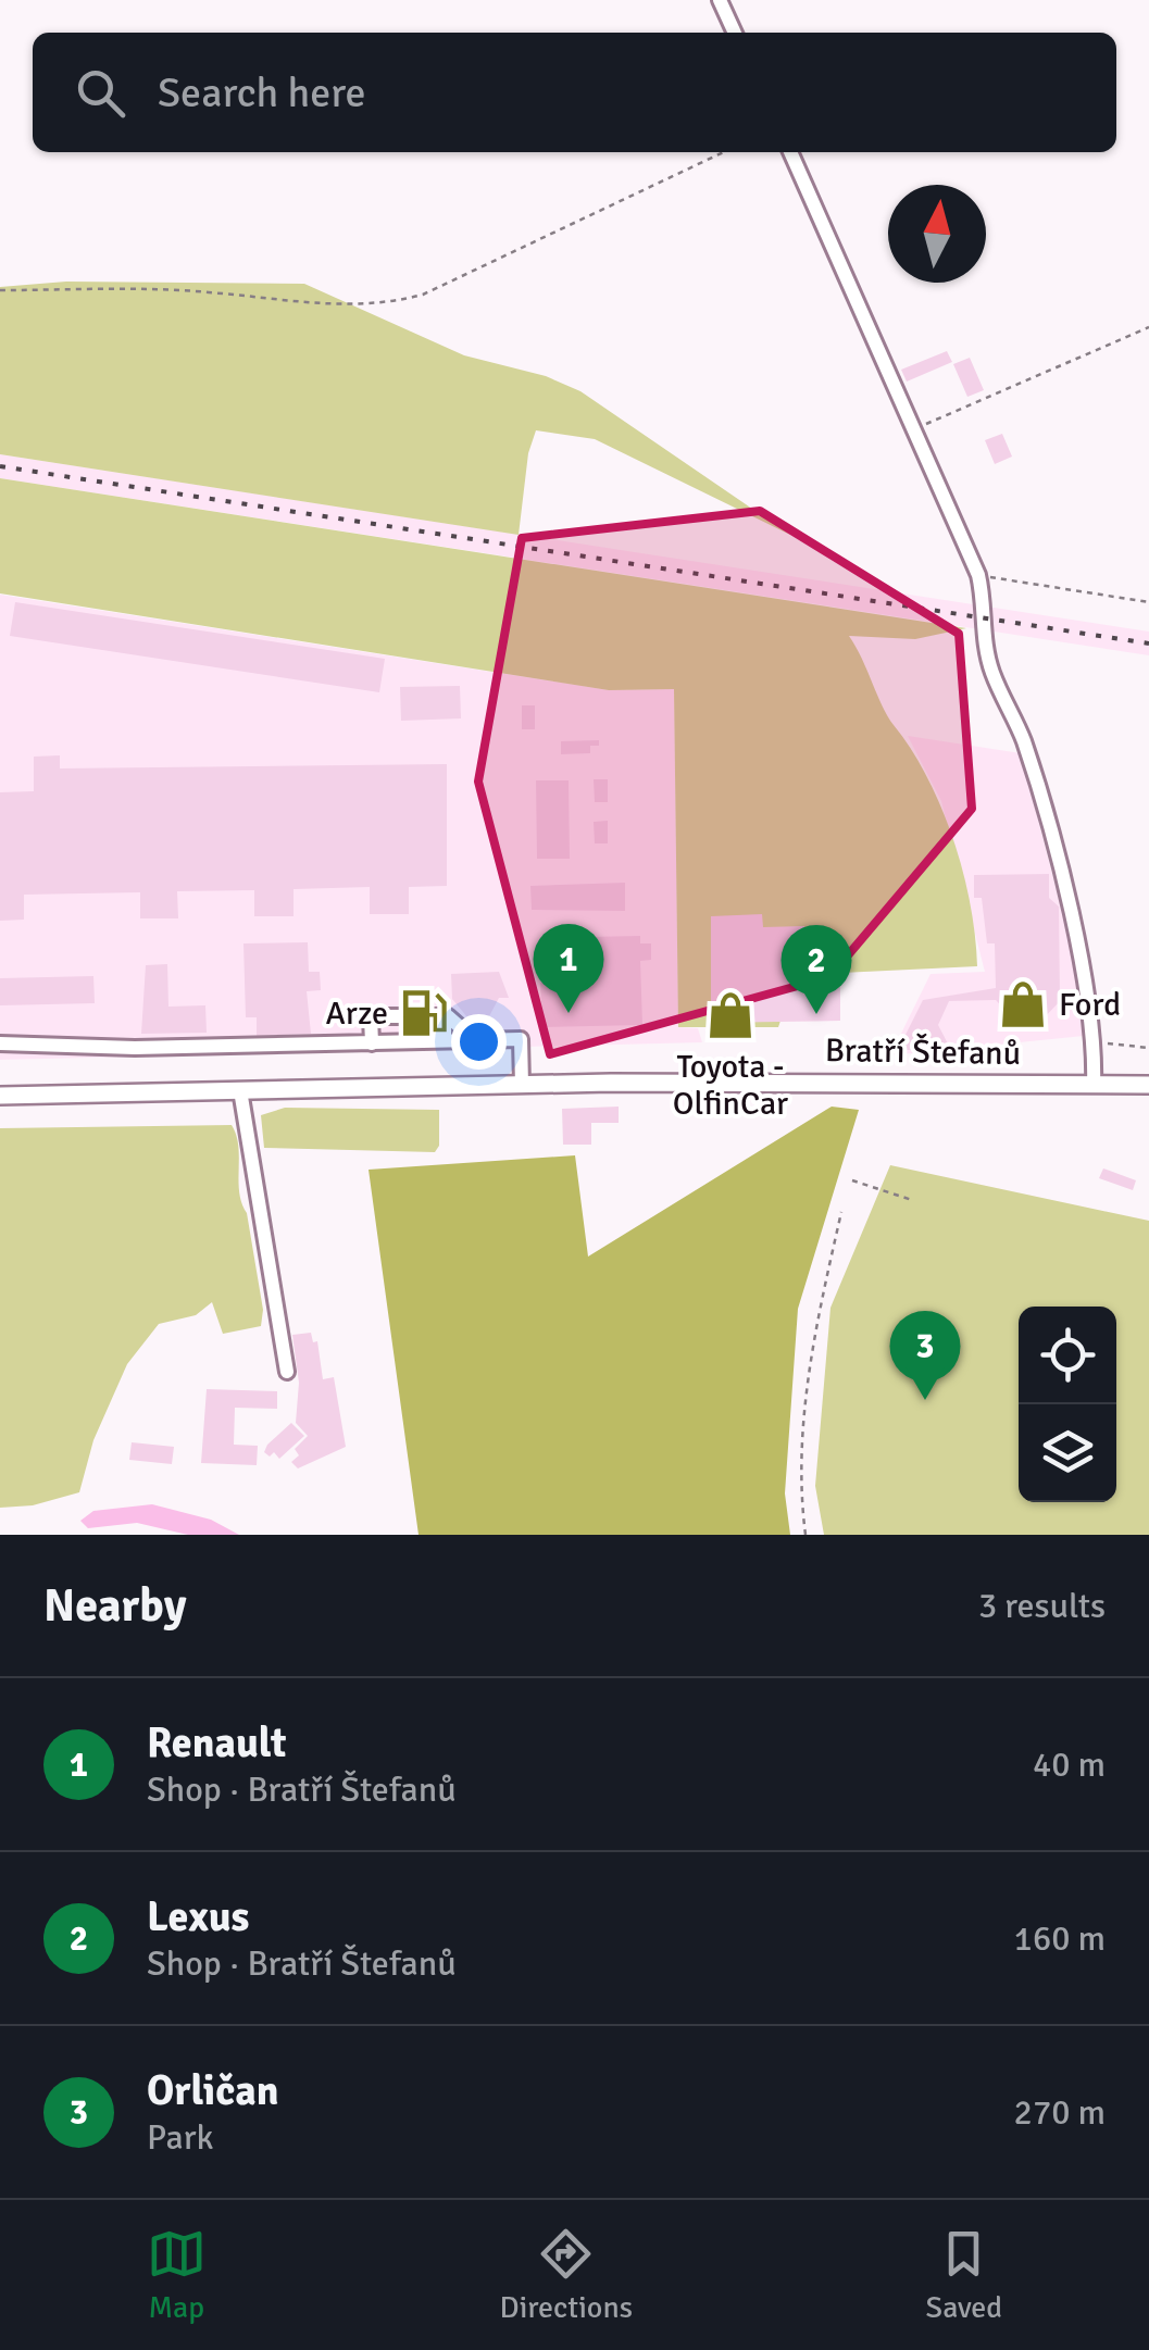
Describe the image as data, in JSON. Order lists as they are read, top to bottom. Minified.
{"streets":{"main road":["Bratří Štefanů"]},"places":{"shop":["Ford","Toyota - OlfinCar"],"fuel station":["Arze"]},"north":"top","page":{"search":"Search here","pins":["1","2","3"],"heading":["Nearby","3 results"],"list":[{"mark":"1","name":"Renault","note":"Shop · Bratří Štefanů","value":"40 m"},{"mark":"2","name":"Lexus","note":"Shop · Bratří Štefanů","value":"160 m"},{"mark":"3","name":"Orličan","note":"Park","value":"270 m"}],"nav":["Map","Directions","Saved"]}}
